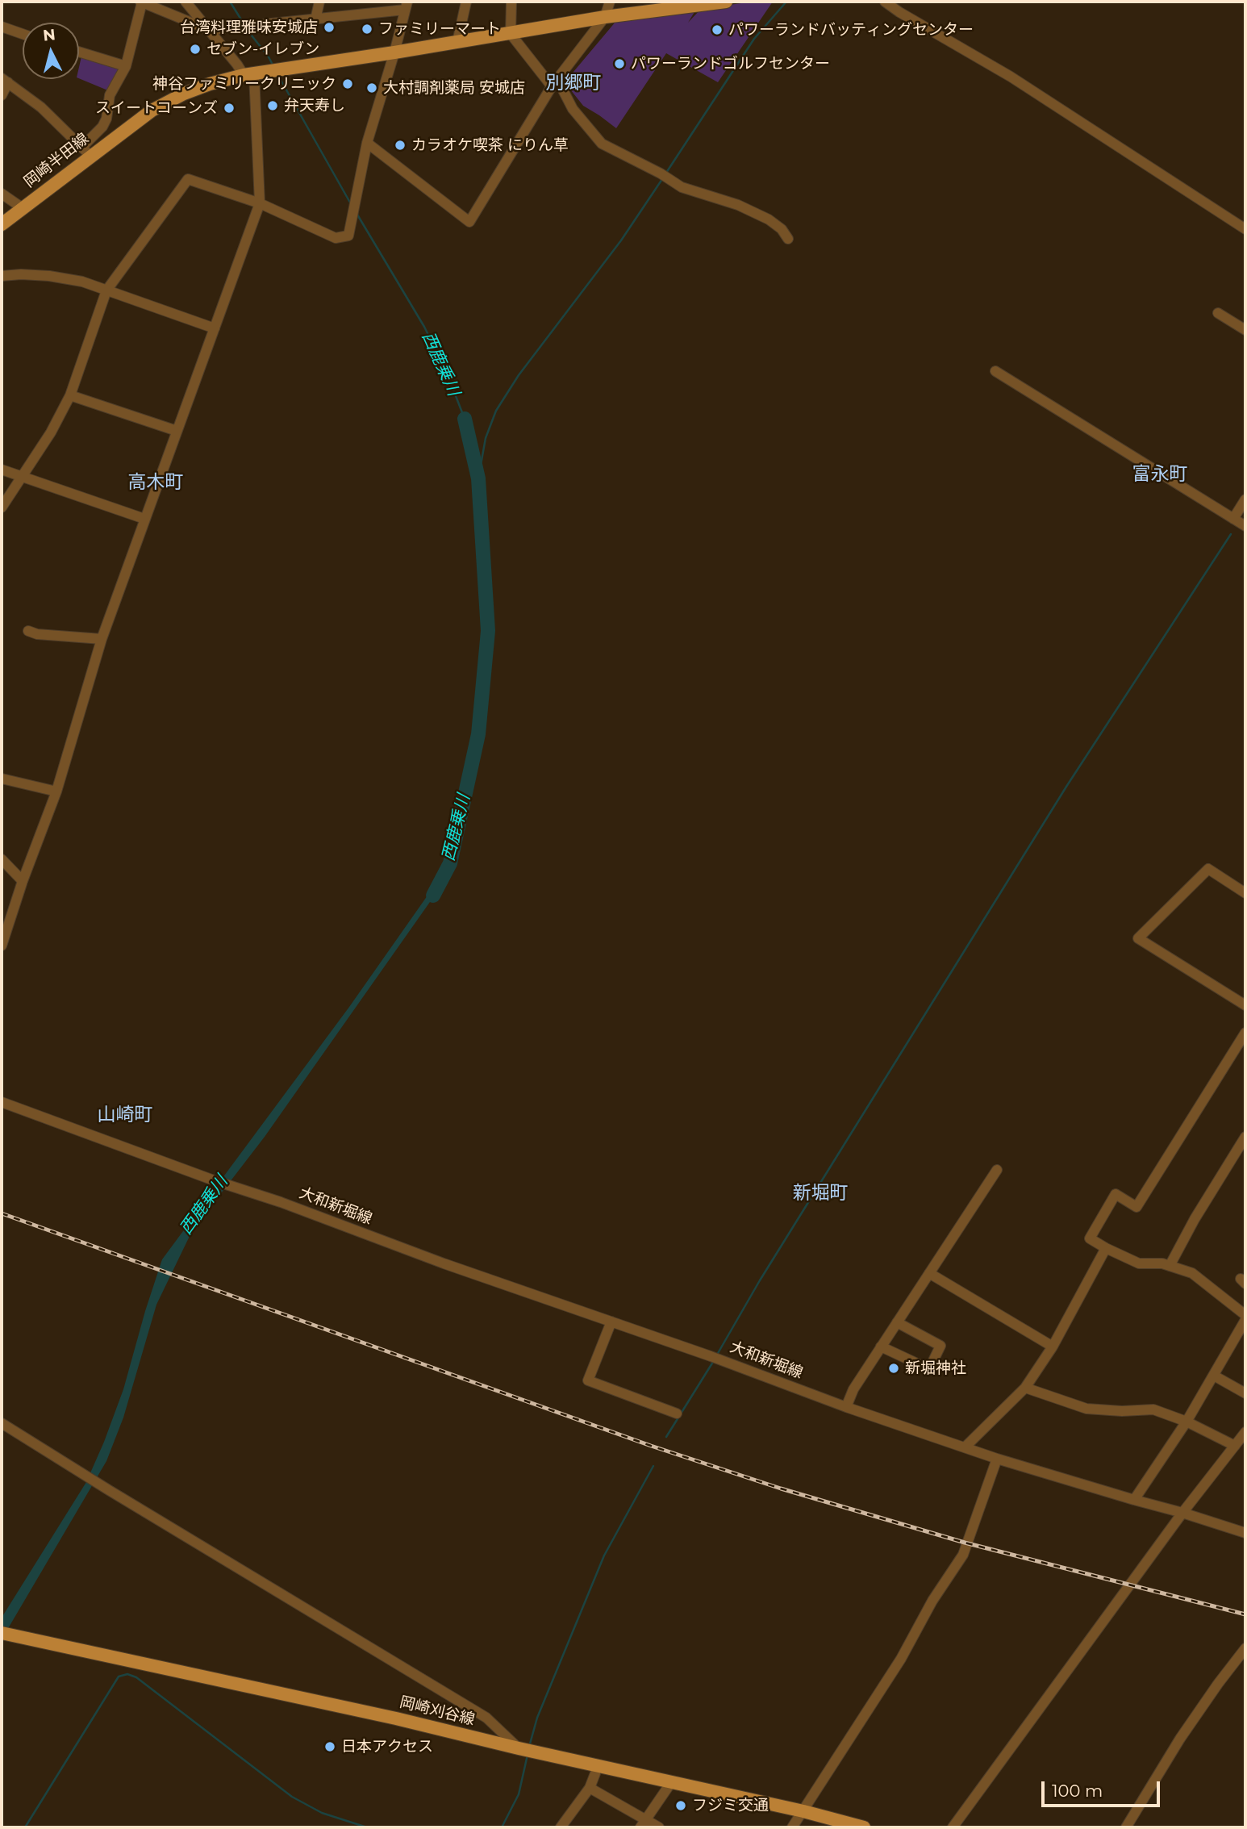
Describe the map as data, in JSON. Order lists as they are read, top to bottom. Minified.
{"streets":{"main road":["岡崎半田線","岡崎刈谷線"],"street":["大和新堀線"]},"districts":["別郷町","富永町","高木町","山崎町","新堀町"],"water":["西鹿乗川"],"places":["台湾料理雅味安城店","ファミリーマート","パワーランドバッティングセンター","セブン-イレブン","パワーランドゴルフセンター","神谷ファミリークリニック","大村調剤薬局 安城店","弁天寿し","スイートコーンズ","カラオケ喫茶 にりん草","新堀神社","日本アクセス","フジミ交通"],"scale_bar":"100 m","north":"top"}
